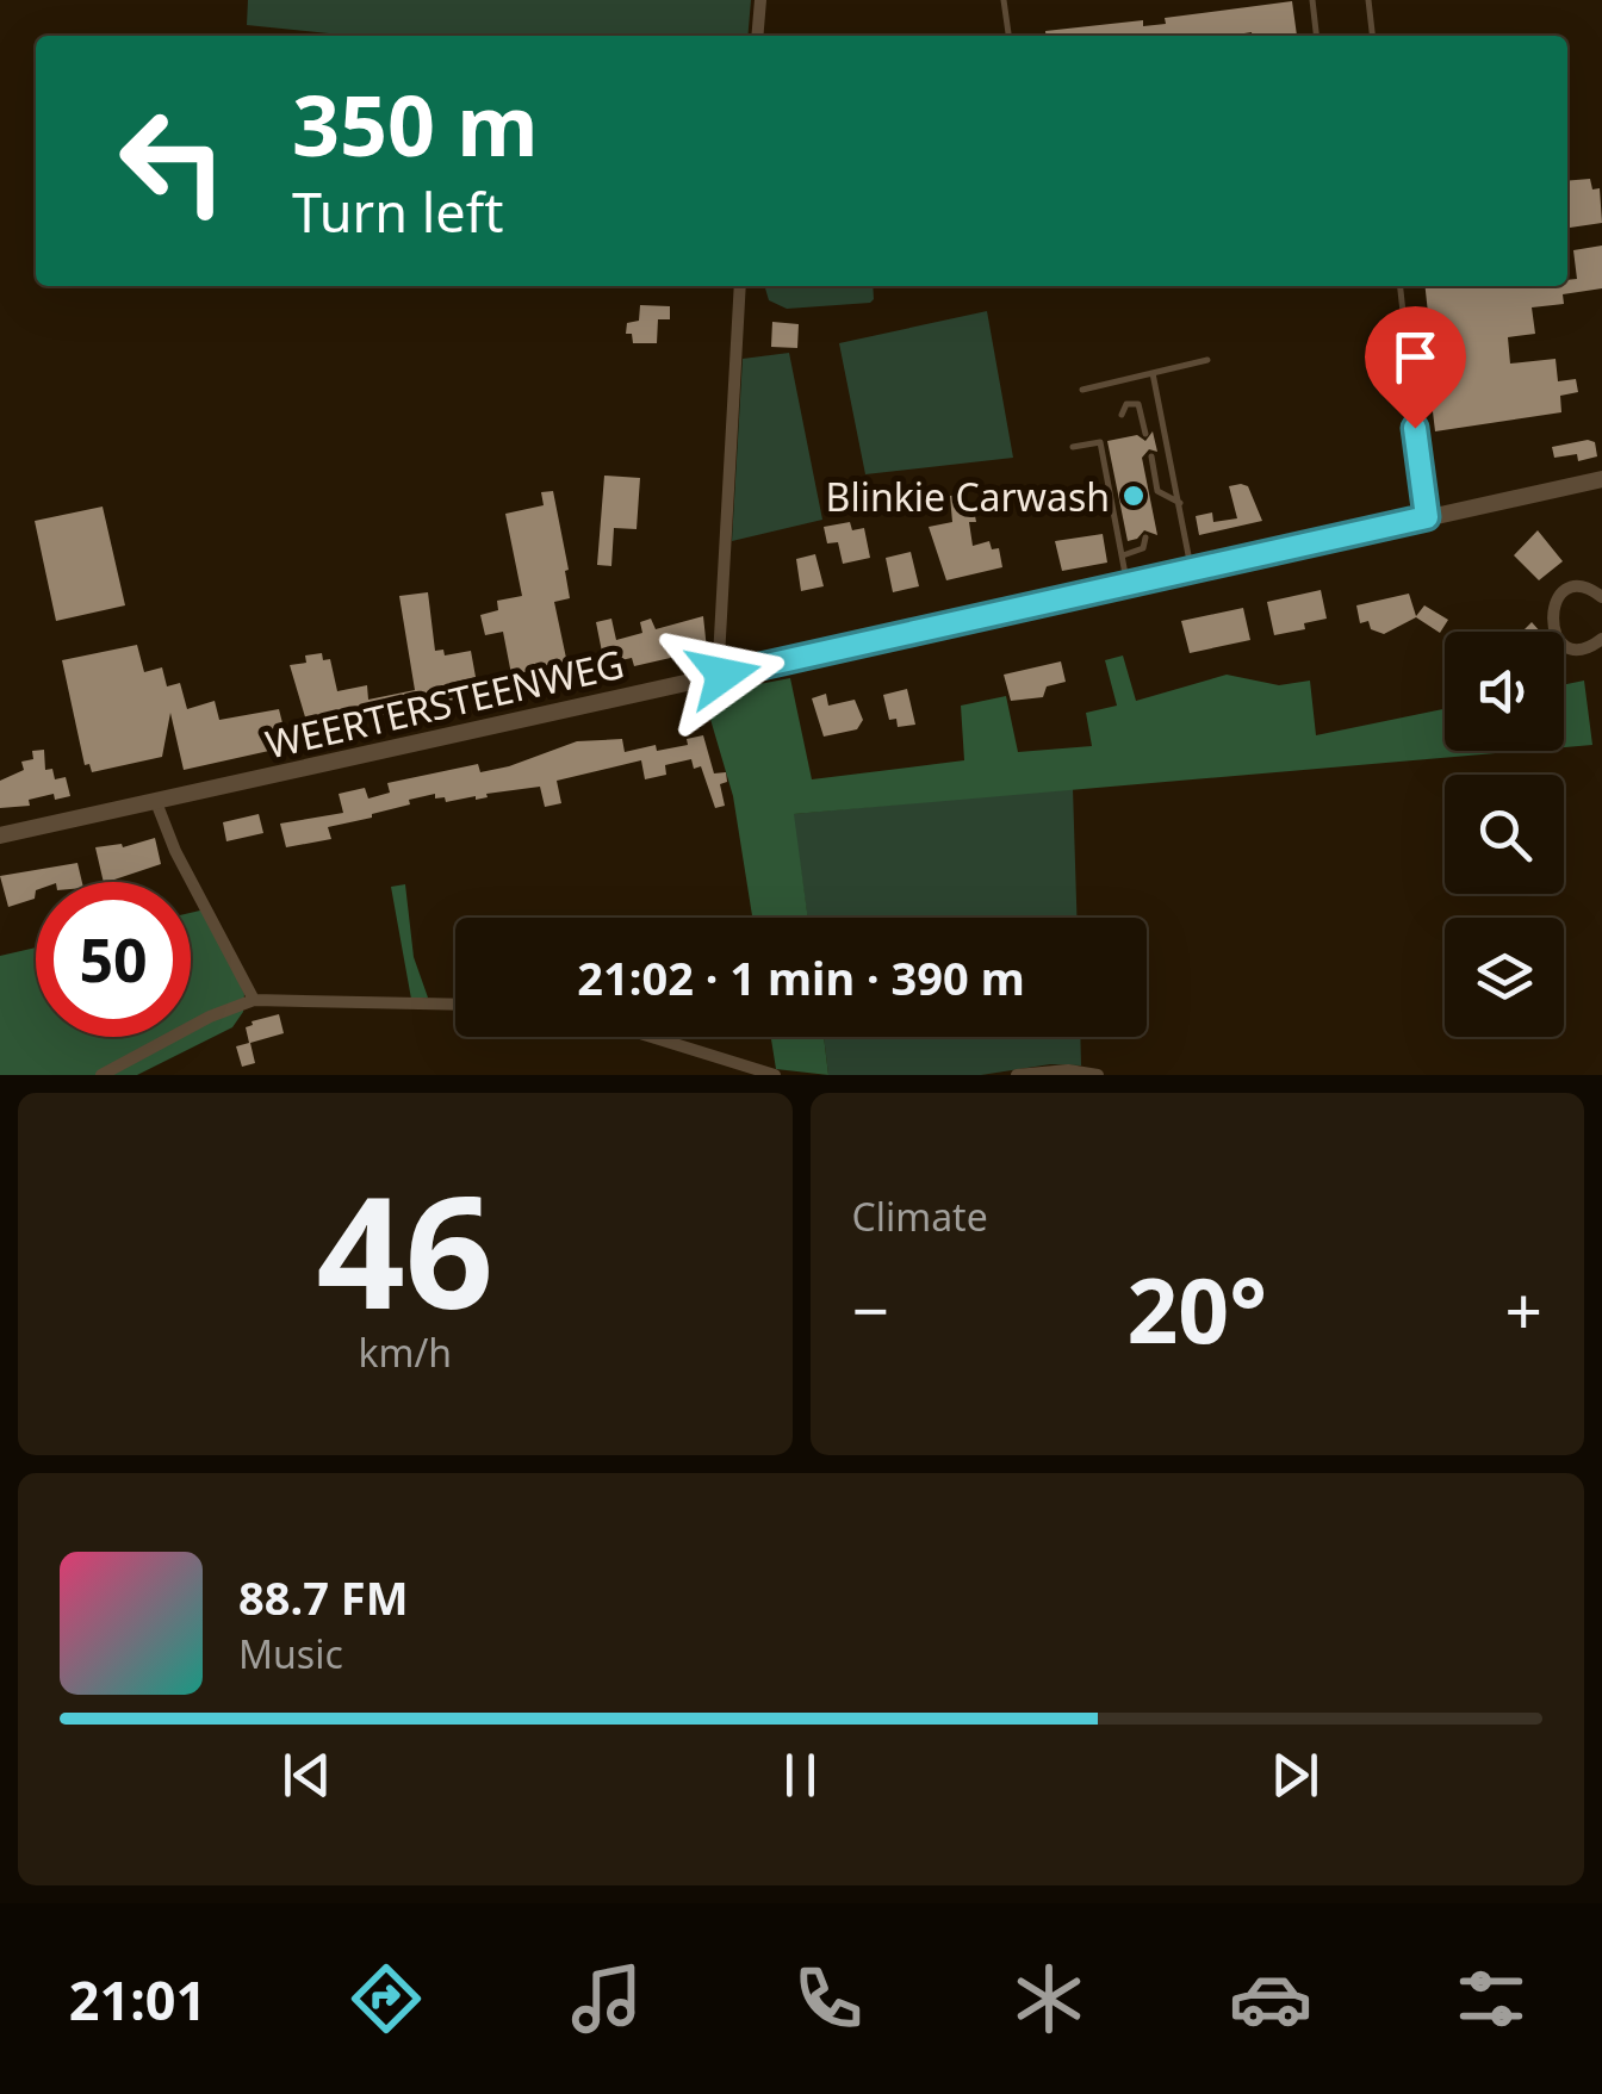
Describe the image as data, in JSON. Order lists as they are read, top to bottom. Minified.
{"streets":{"main road":["WEERTERSTEENWEG"]},"places":["Blinkie Carwash"],"page":{"turn":["350 m","Turn left"],"limit":"50","trip":"21:02 · 1 min · 390 m","tile":[["46","km/h"],"Climate"],"heat":["−","20°","+"],"song":["88.7 FM","Music"],"tabs":"21:01"}}
